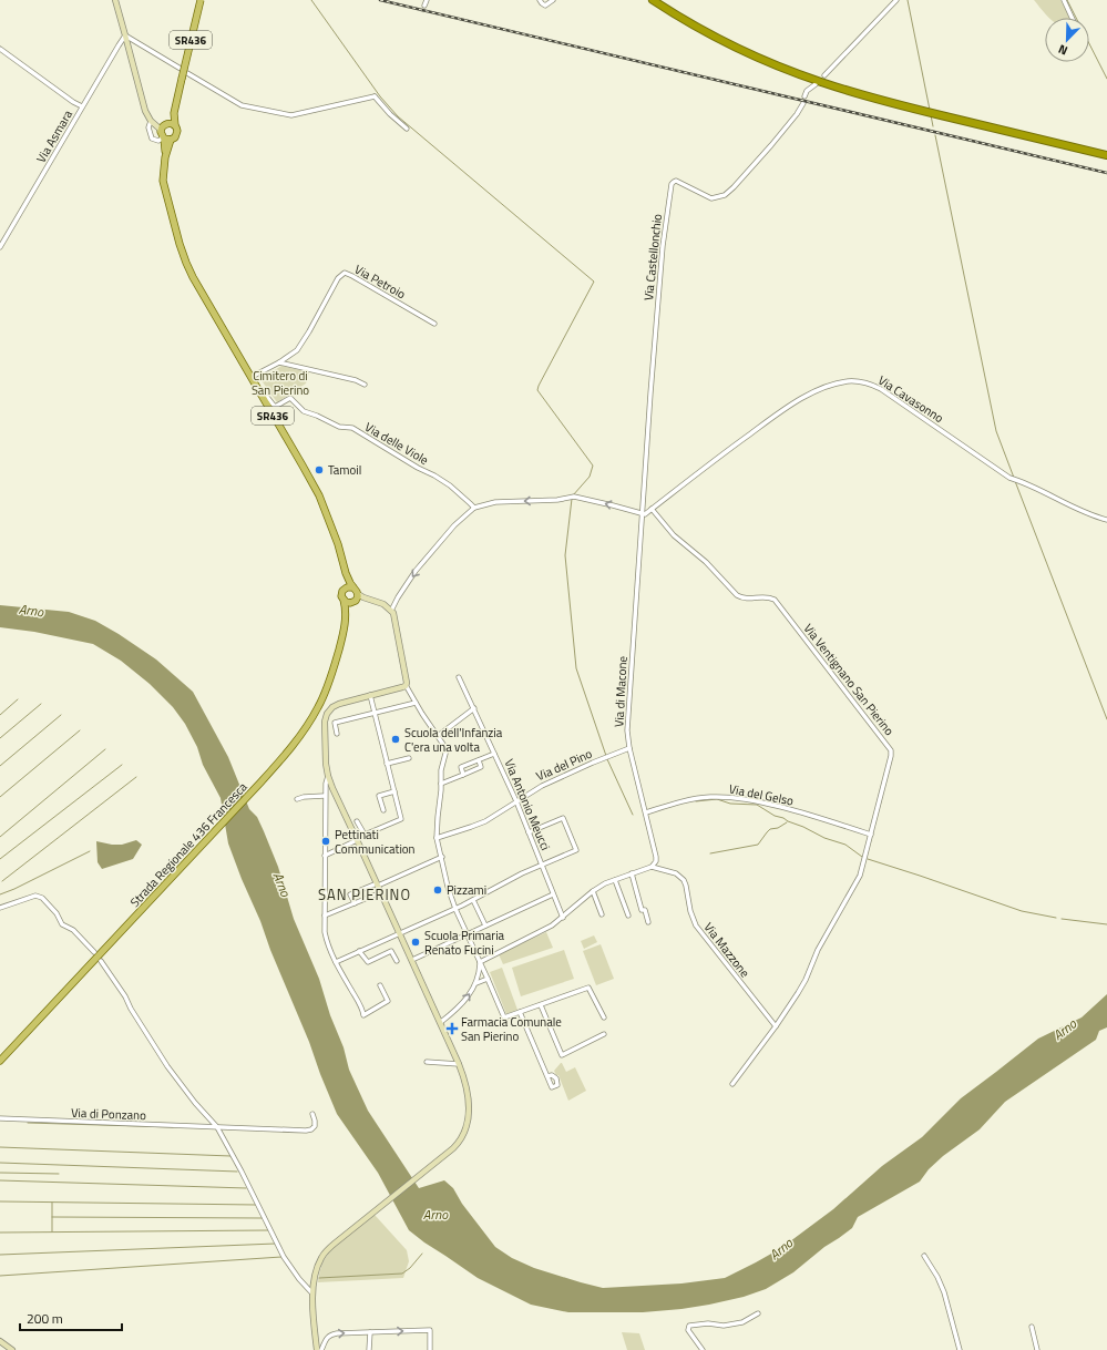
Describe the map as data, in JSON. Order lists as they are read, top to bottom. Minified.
{"streets":{"main road":["SR436","Strada Regionale 436 Francesca"],"street":["Via Asmara","Via Castellonchio","Via Petroio","Via Cavasonno","Via delle Viole","Via Ventignano San Pierino","Via di Macone","Via del Pino","Via del Gelso","Via Antonio Meucci","Via Mazzone","Via di Ponzano"]},"crossings":[["Via Castellonchio","Via Cavasonno"],["Via Castellonchio","Via di Macone"],["Via Petroio","Strada Regionale 436 Francesca"],["Via Cavasonno","Via Ventignano San Pierino"],["Via Cavasonno","Via di Macone"],["Via delle Viole","Strada Regionale 436 Francesca"],["Via Ventignano San Pierino","Via del Gelso"],["Via Ventignano San Pierino","Via Mazzone"],["Via di Macone","Via del Pino"],["Via di Macone","Via del Gelso"],["Via di Macone","Via Mazzone"],["Via del Pino","Via Antonio Meucci"]],"districts":["SAN PIERINO"],"water":["Arno"],"parks":["Cimitero di San Pierino"],"places":{"other":["Tamoil","Scuola dell'Infanzia C'era una volta","Pettinati Communication","Pizzami","Scuola Primaria Renato Fucini"],"health":["Farmacia Comunale San Pierino"]},"scale_bar":"200 m","north":"bottom left"}
